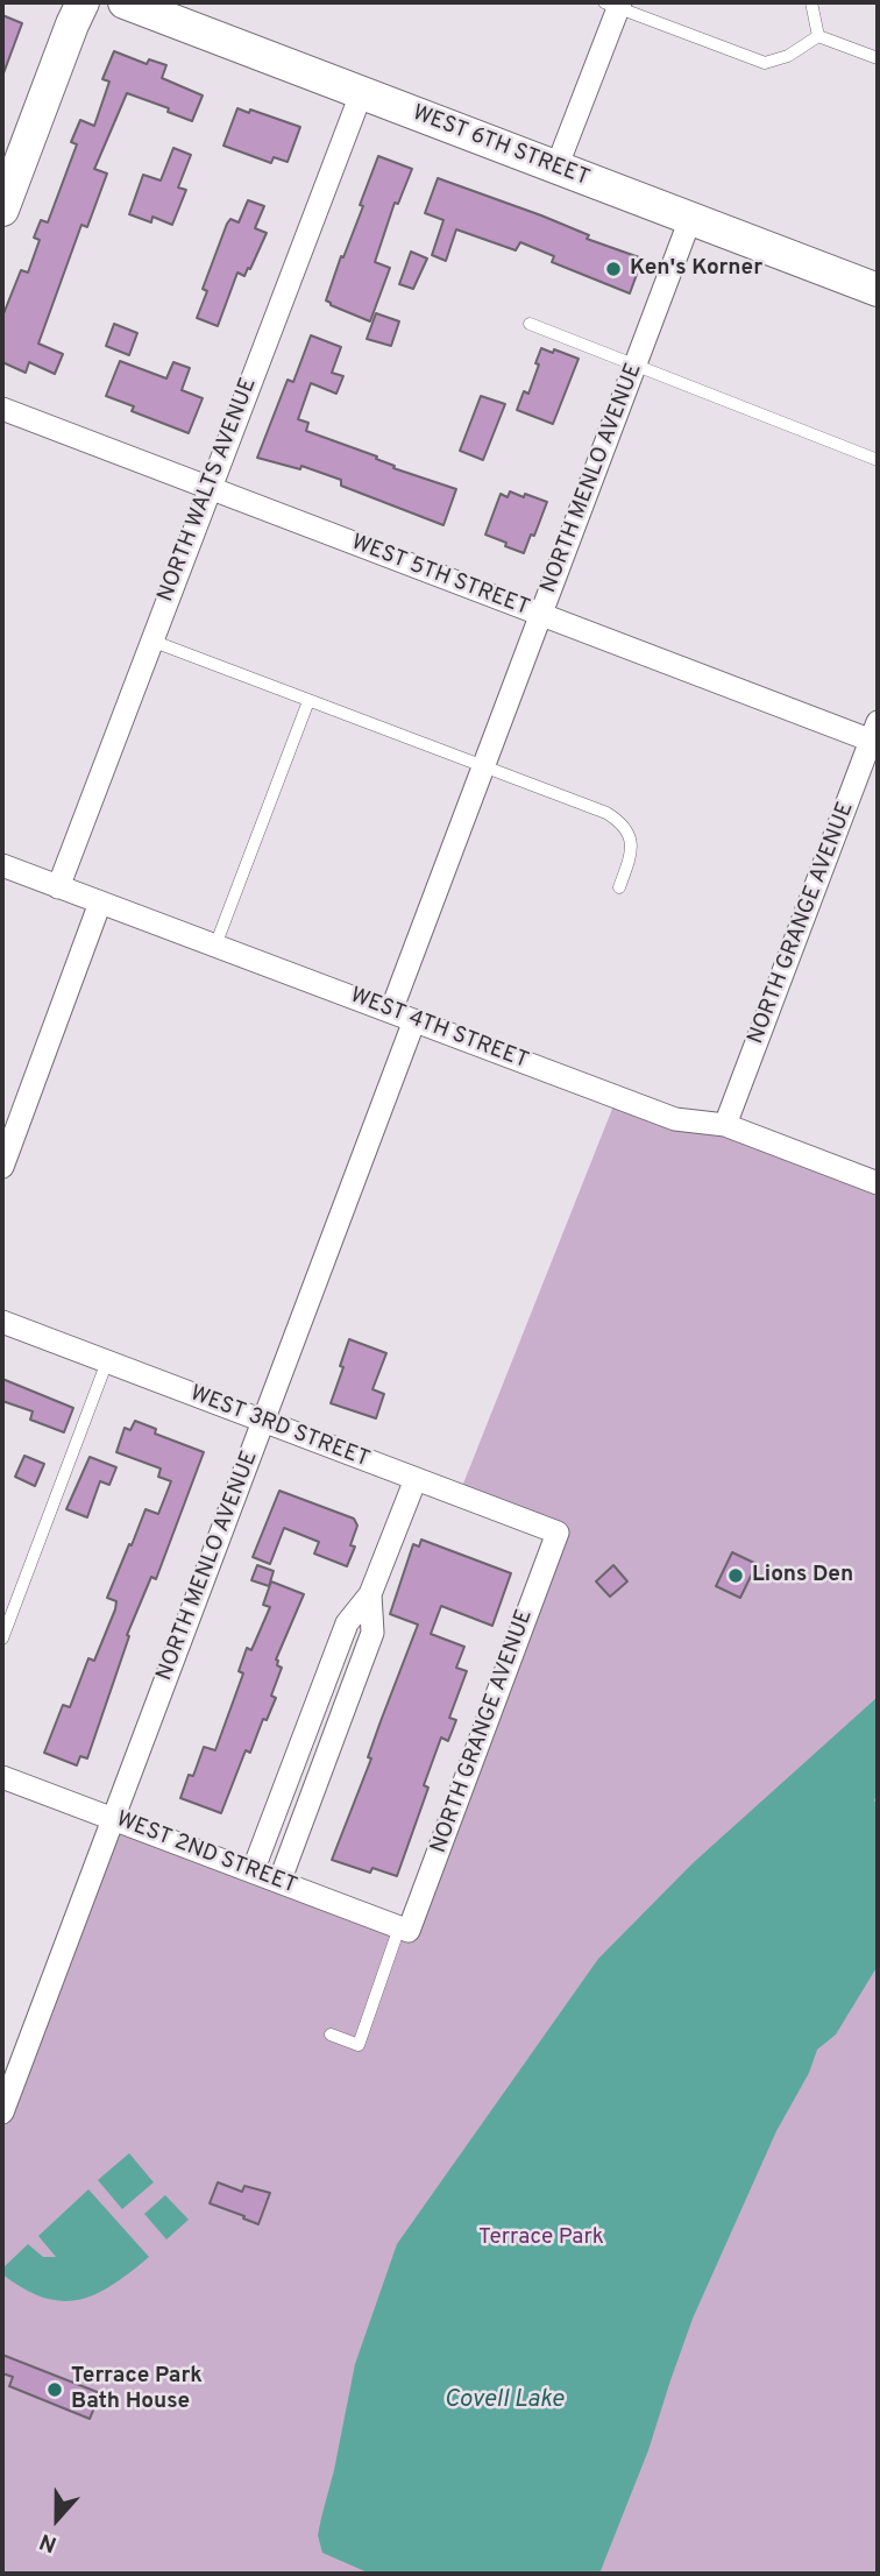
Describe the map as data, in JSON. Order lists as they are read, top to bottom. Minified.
{"streets":{"main road":["WEST 6TH STREET"],"street":["NORTH MENLO AVENUE","NORTH WALTS AVENUE","WEST 5TH STREET","NORTH GRANGE AVENUE","WEST 4TH STREET","WEST 3RD STREET","WEST 2ND STREET"]},"crossings":[["WEST 6TH STREET","NORTH MENLO AVENUE"],["WEST 6TH STREET","NORTH WALTS AVENUE"],["NORTH MENLO AVENUE","WEST 5TH STREET"],["NORTH MENLO AVENUE","WEST 4TH STREET"],["NORTH MENLO AVENUE","WEST 3RD STREET"],["NORTH MENLO AVENUE","WEST 2ND STREET"],["NORTH WALTS AVENUE","WEST 5TH STREET"],["NORTH WALTS AVENUE","WEST 4TH STREET"],["WEST 5TH STREET","NORTH GRANGE AVENUE"],["NORTH GRANGE AVENUE","WEST 4TH STREET"],["NORTH GRANGE AVENUE","WEST 3RD STREET"],["NORTH GRANGE AVENUE","WEST 2ND STREET"]],"water":["Covell Lake"],"parks":["Terrace Park"],"places":["Ken's Korner","Lions Den","Terrace Park Bath House"],"north":"bottom"}
